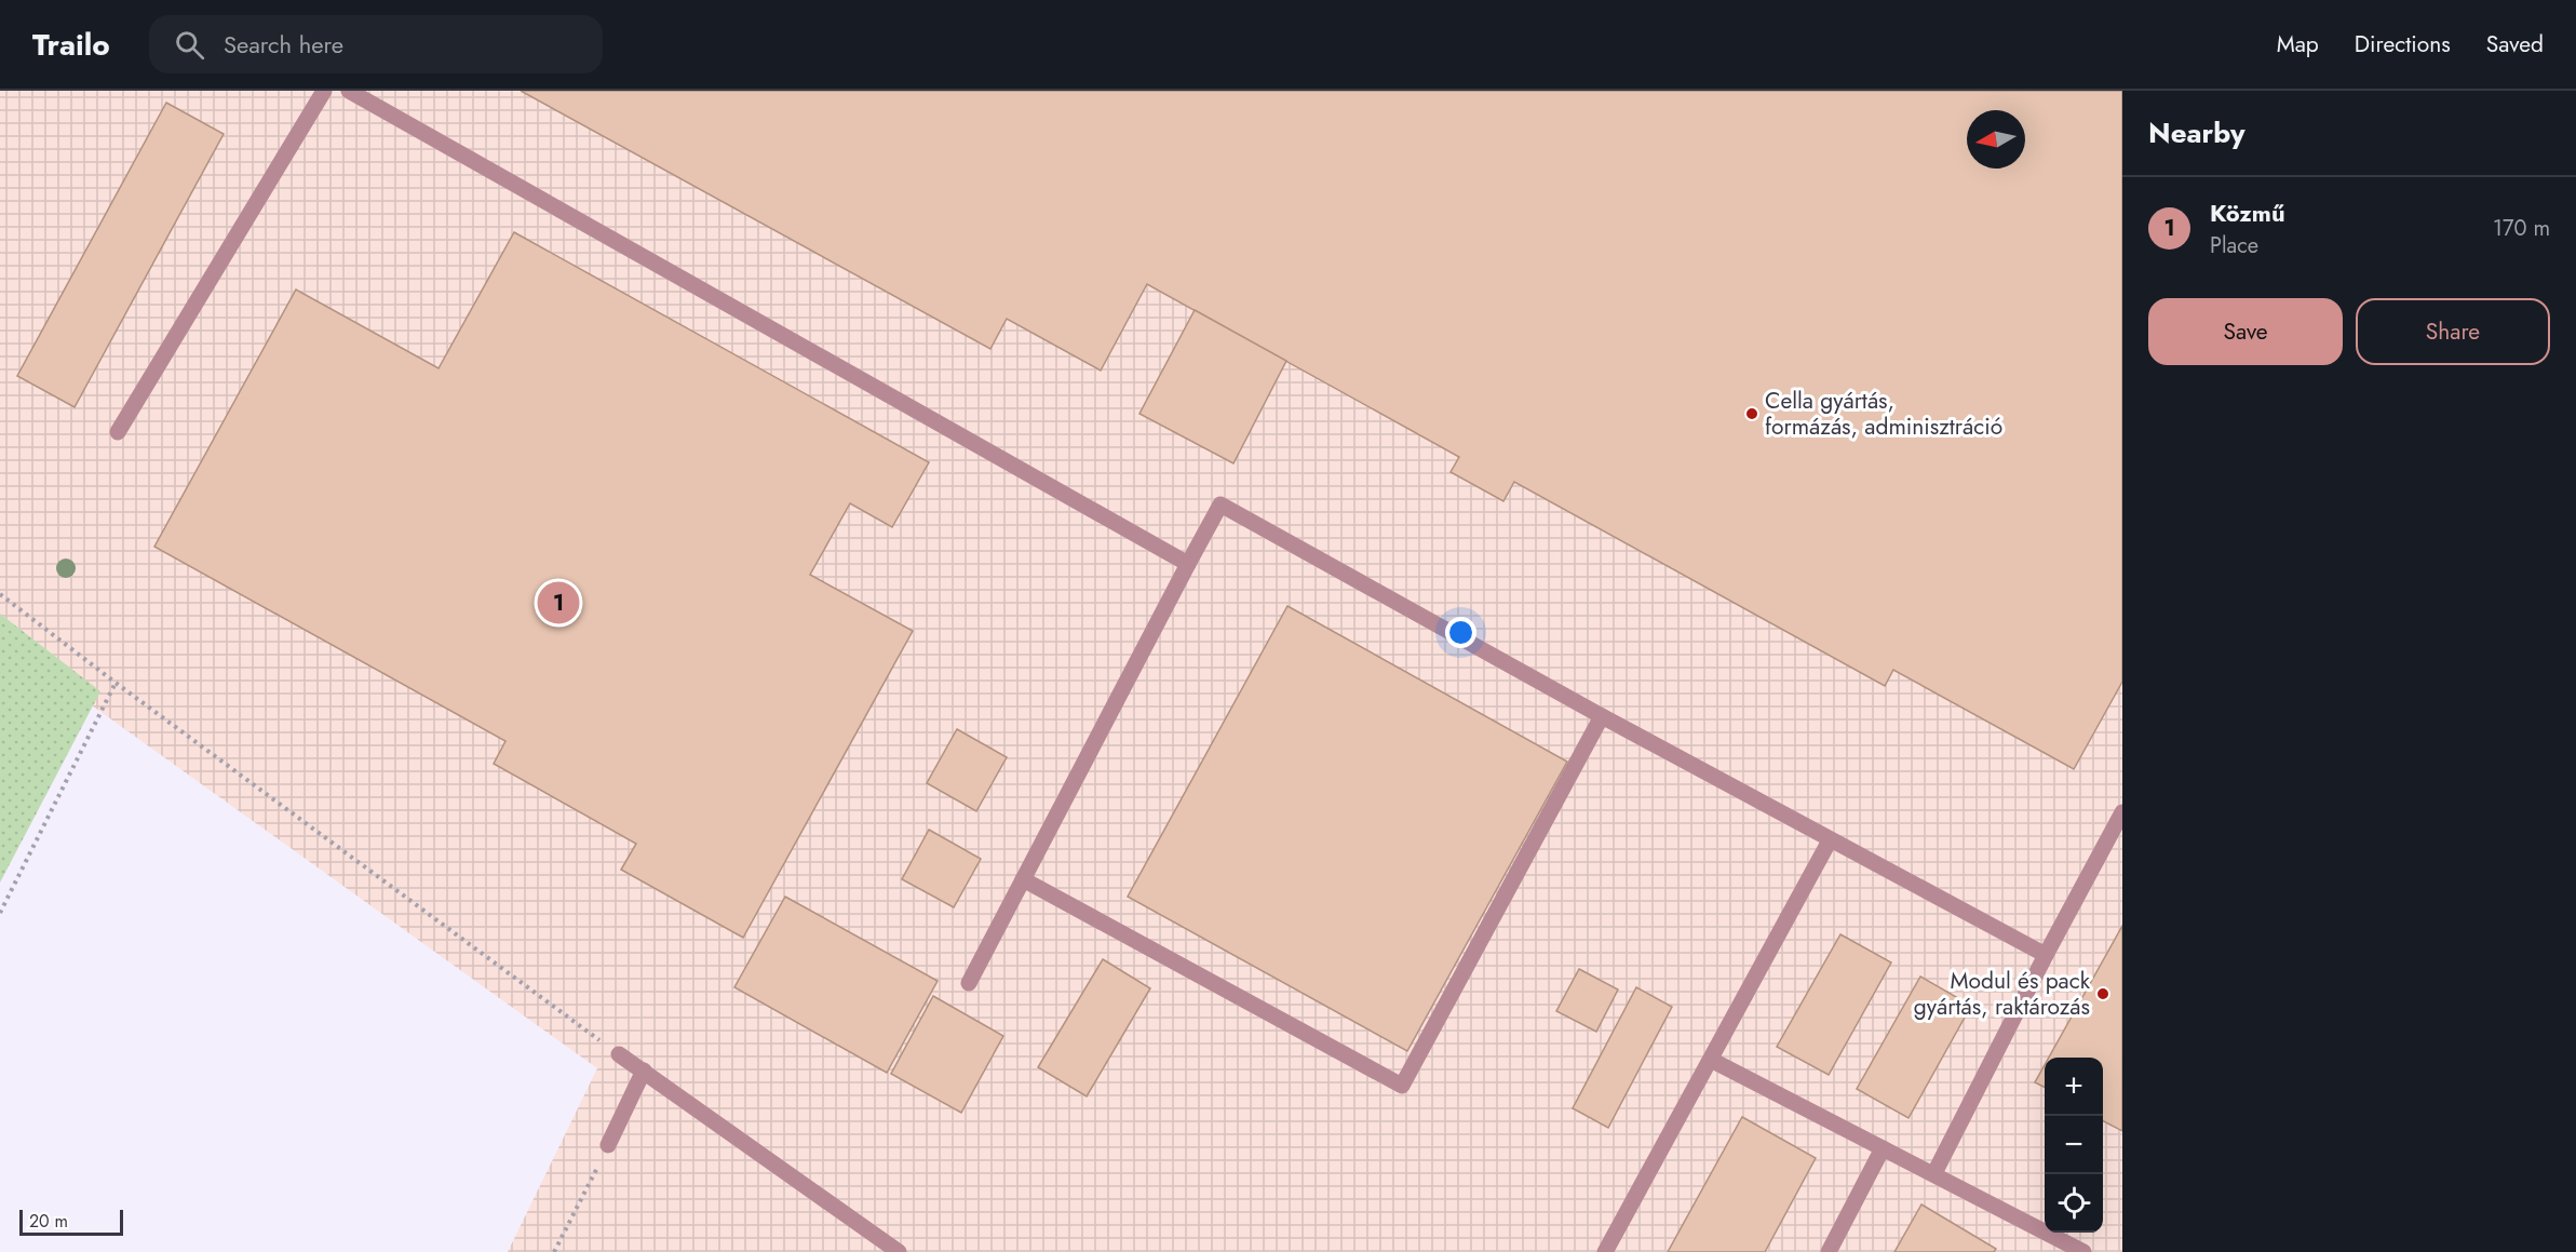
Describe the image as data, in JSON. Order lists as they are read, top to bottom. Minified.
{"places":["Cella gyártás, formázás, adminisztráció","Modul és pack gyártás, raktározás"],"scale_bar":"20 m","north":"left","page":{"header":"Trailo","search":"Search here","nav":["Map","Directions","Saved"],"heading":"Nearby","list":[{"mark":"1","name":"Közmű","note":"Place","value":"170 m"}],"buttons":["Save","Share"],"pins":"1","map_buttons":["+","−"],"scale":"20 m"}}
